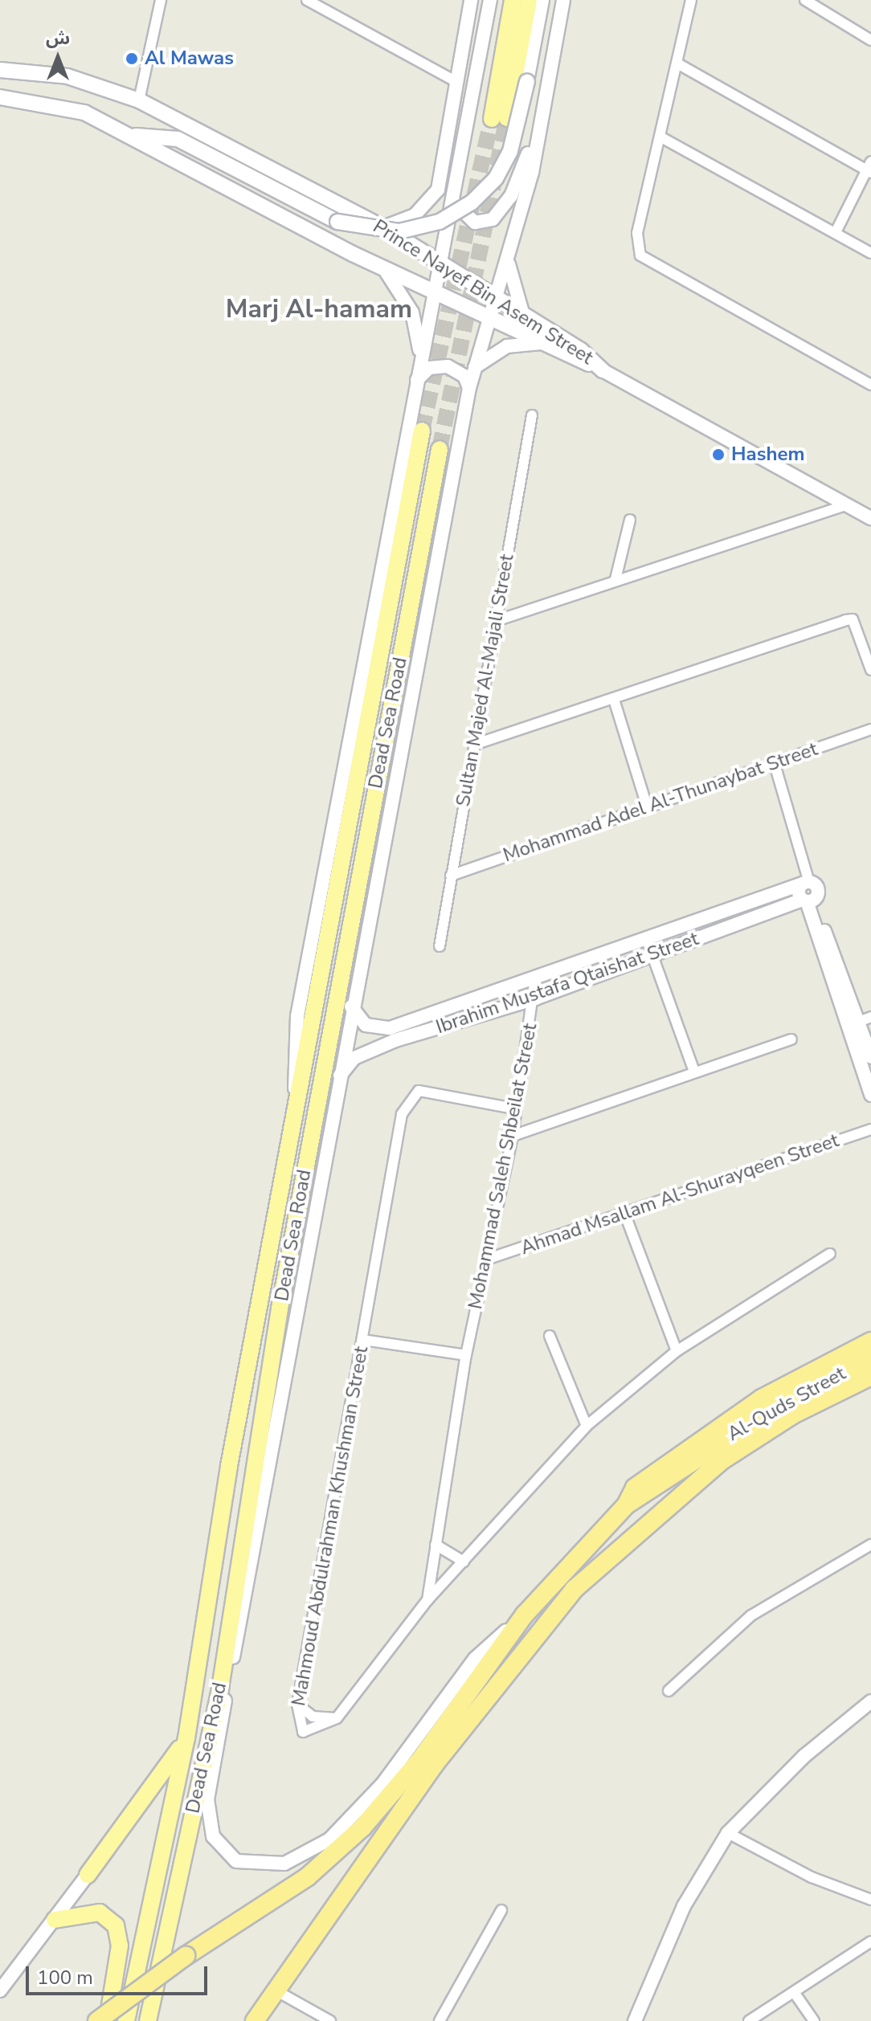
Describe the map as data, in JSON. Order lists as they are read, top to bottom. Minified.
{"streets":{"highway":["Al-Quds Street"],"main road":["Prince Nayef Bin Asem Street","Dead Sea Road"],"street":["Sultan Majed Al-Majali Street","Mohammad Adel Al-Thunaybat Street","Ibrahim Mustafa Qtaishat Street","Mohammad Saleh Shbeilat Street","Ahmad Msallam Al-Shurayqeen Street","Mahmoud Abdulrahman Khushman Street"]},"crossings":[["Prince Nayef Bin Asem Street","Dead Sea Road"],["Sultan Majed Al-Majali Street","Mohammad Adel Al-Thunaybat Street"],["Dead Sea Road","Ibrahim Mustafa Qtaishat Street"],["Ibrahim Mustafa Qtaishat Street","Mohammad Saleh Shbeilat Street"],["Mohammad Saleh Shbeilat Street","Ahmad Msallam Al-Shurayqeen Street"],["Mohammad Saleh Shbeilat Street","Mahmoud Abdulrahman Khushman Street"]],"districts":["Marj Al-hamam"],"places":["Al Mawas","Hashem"],"scale_bar":"100 m","north":"top"}
